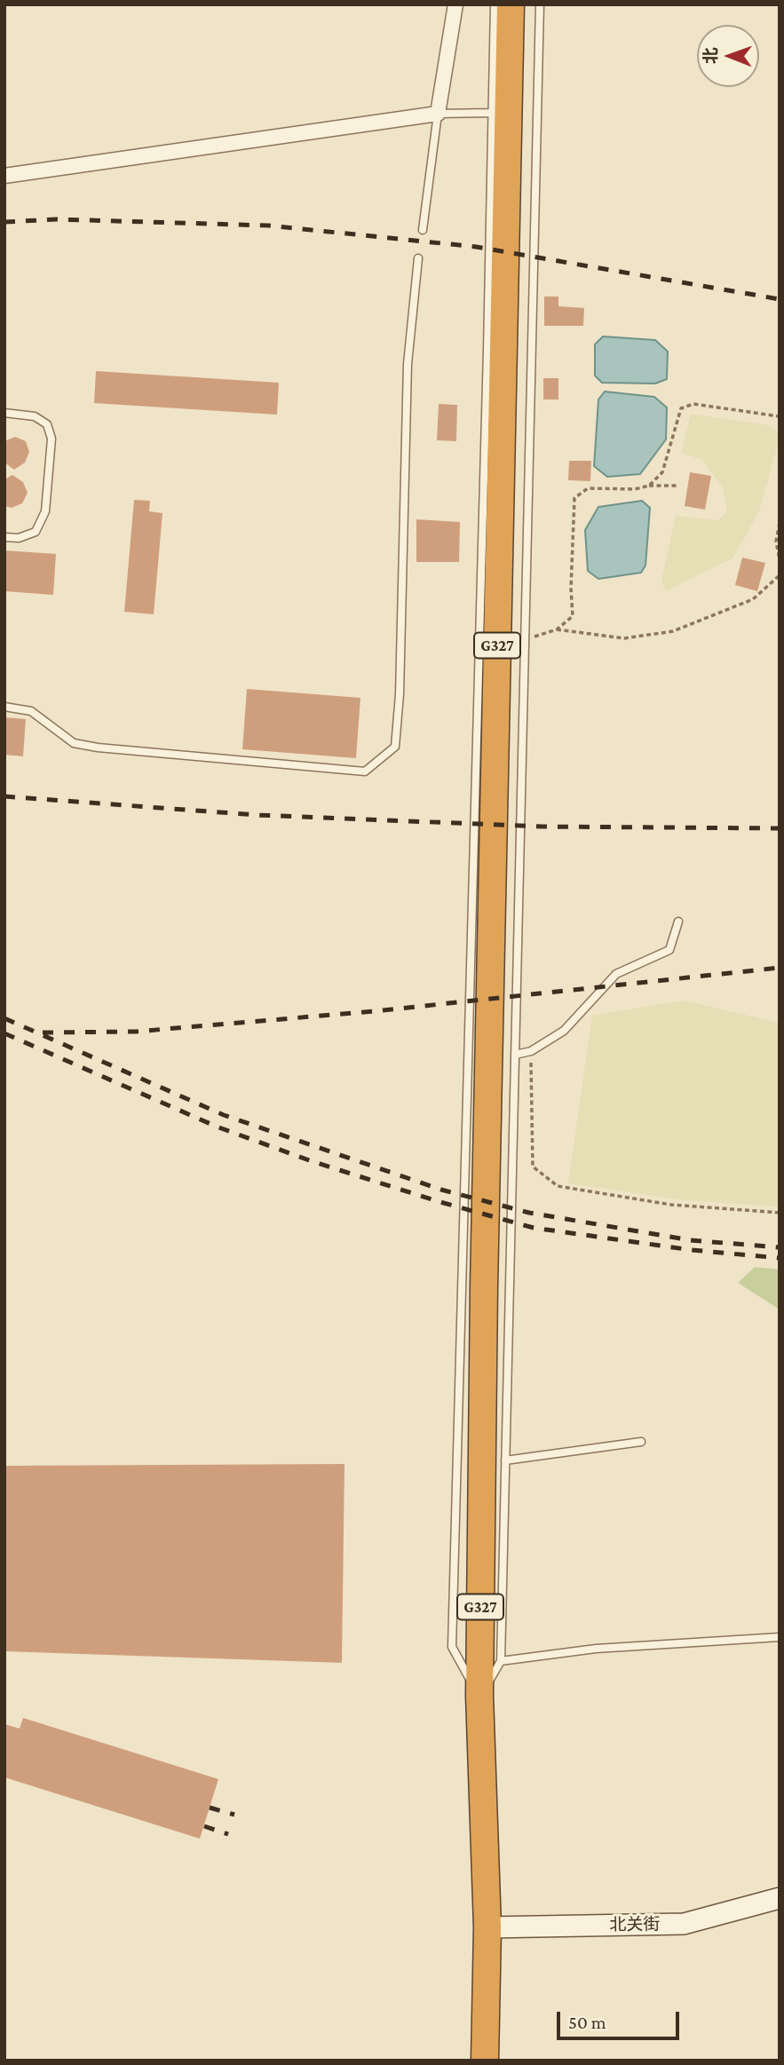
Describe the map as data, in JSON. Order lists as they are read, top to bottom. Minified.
{"streets":{"highway":["G327"],"main road":["北关街"]},"crossings":[["G327","北关街"]],"scale_bar":"50 m","north":"left"}
